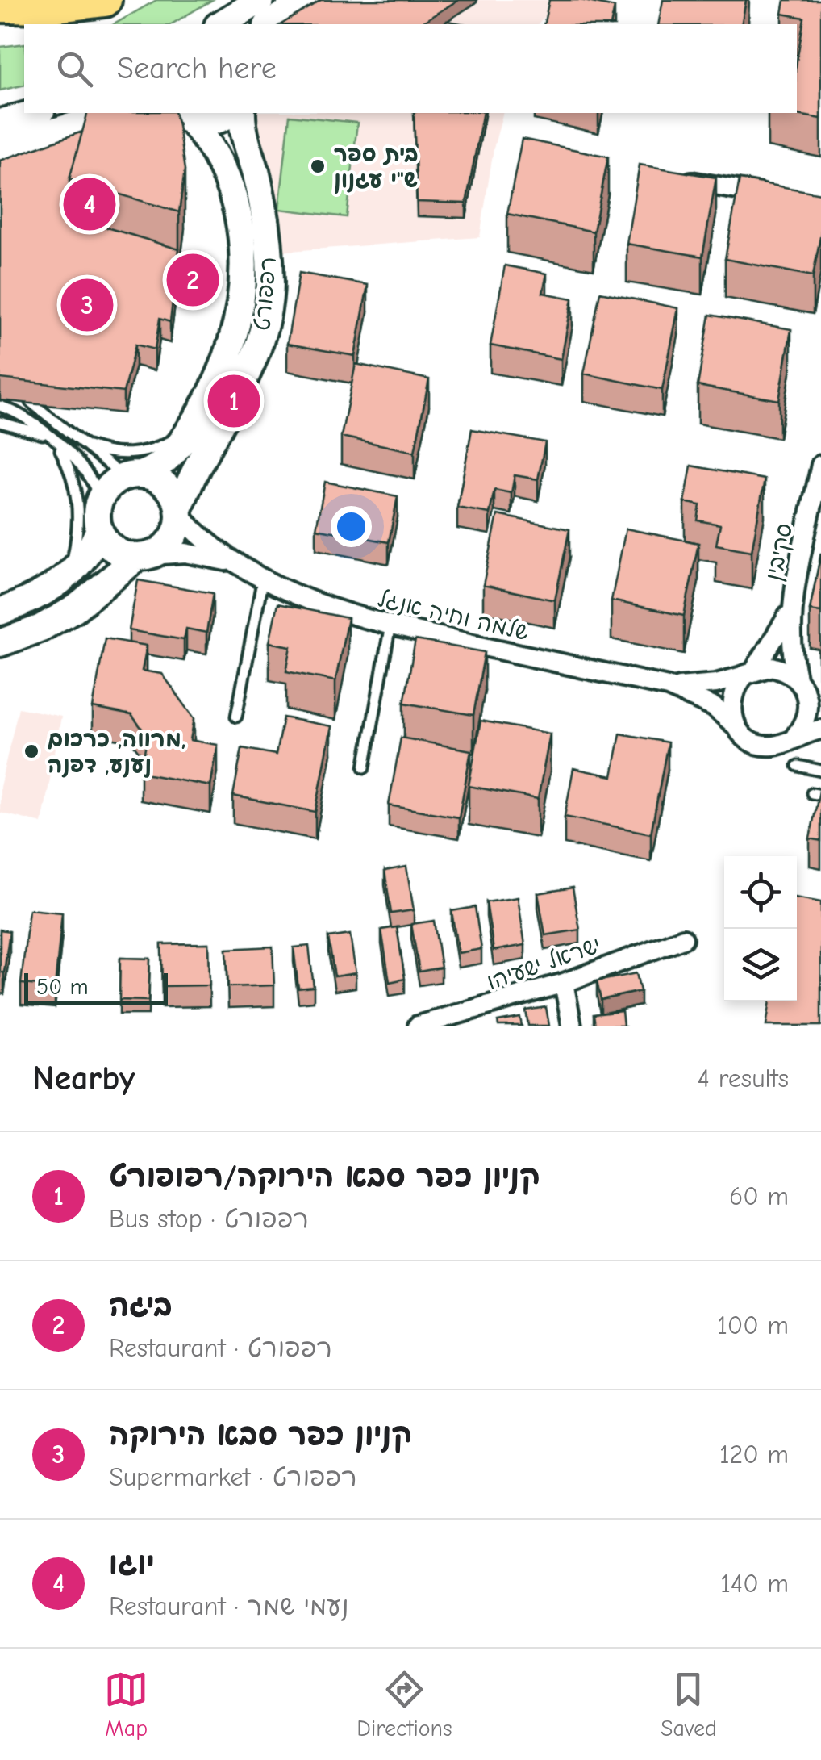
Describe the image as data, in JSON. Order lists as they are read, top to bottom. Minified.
{"streets":{"street":["רפפורט","סקיבין","שלמה וחיה אנגל","ישראל ישעיהו"]},"crossings":[["רפפורט","שלמה וחיה אנגל"],["סקיבין","שלמה וחיה אנגל"]],"places":["בית ספר ש\"י עגנון","מרווה, כרכום, נענע, דפנה"],"scale_bar":"50 m","page":{"search":"Search here","pins":["4","2","3","1"],"scale":"50 m","heading":["Nearby","4 results"],"list":[{"mark":"1","name":"קניון כפר סבא הירוקה/רפופורט","note":"Bus stop · רפפורט","value":"60 m"},{"mark":"2","name":"ביגה","note":"Restaurant · רפפורט","value":"100 m"},{"mark":"3","name":"קניון כפר סבא הירוקה","note":"Supermarket · רפפורט","value":"120 m"},{"mark":"4","name":"יוגו","note":"Restaurant · נעמי שמר","value":"140 m"}],"nav":["Map","Directions","Saved"]}}
